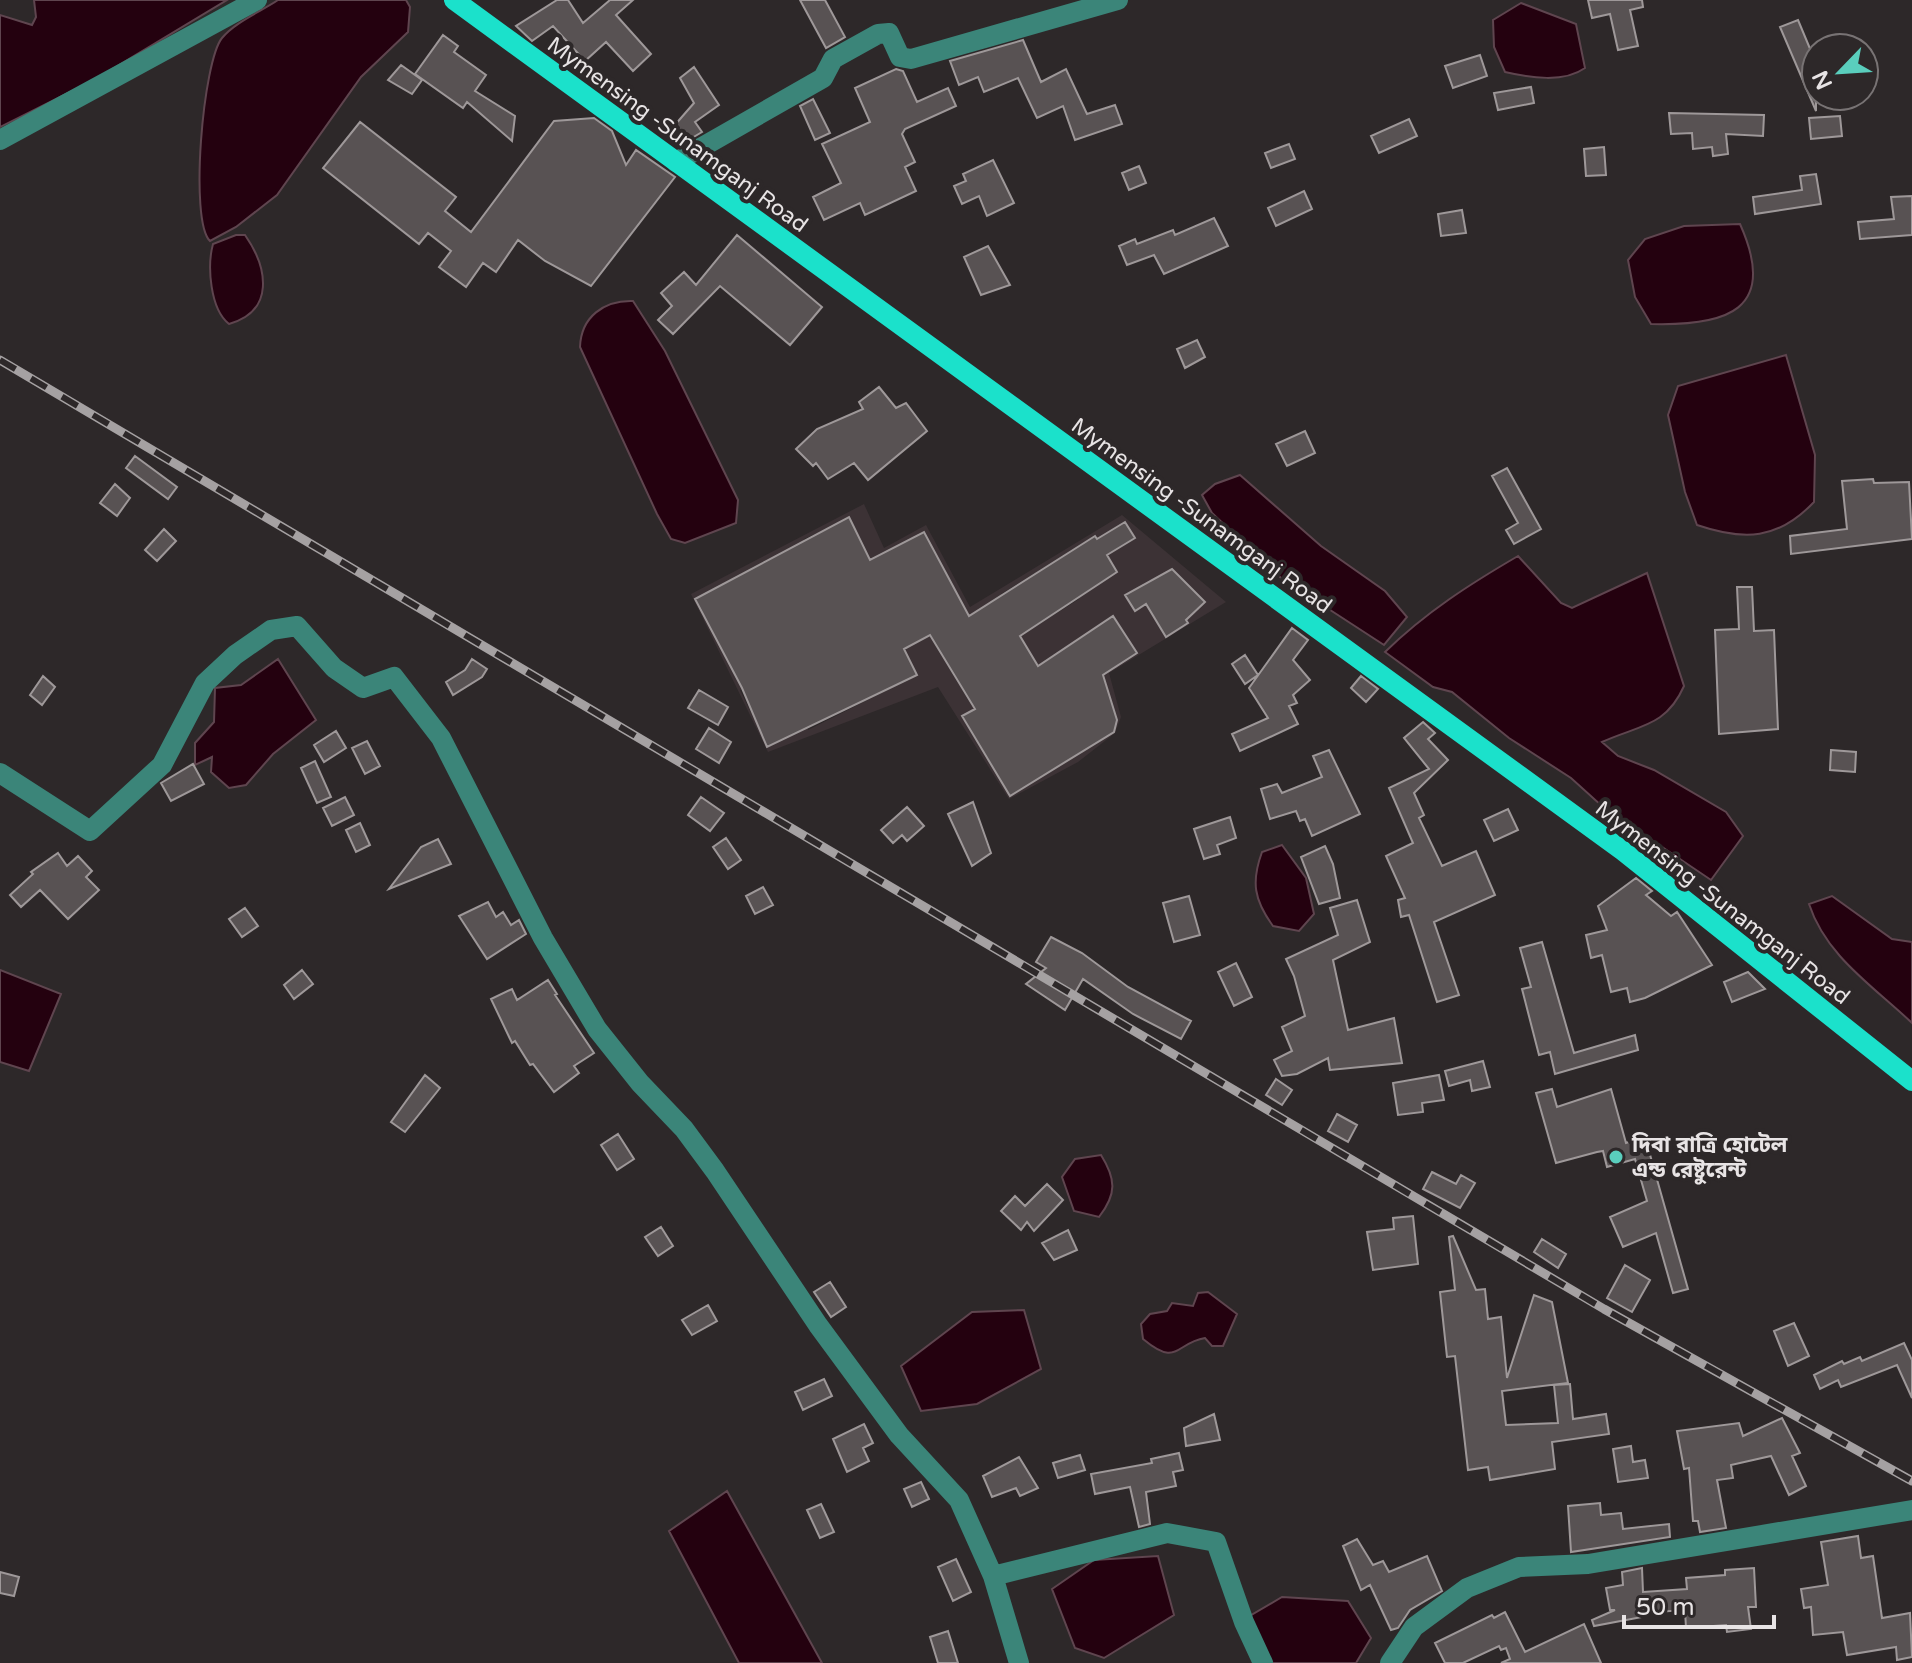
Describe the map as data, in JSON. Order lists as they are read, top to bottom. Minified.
{"streets":{"main road":["Mymensing -Sunamganj Road"]},"places":["দিবা রাত্রি হোটেল এন্ড রেষ্টুরেন্ট"],"scale_bar":"50 m","north":"bottom left"}
